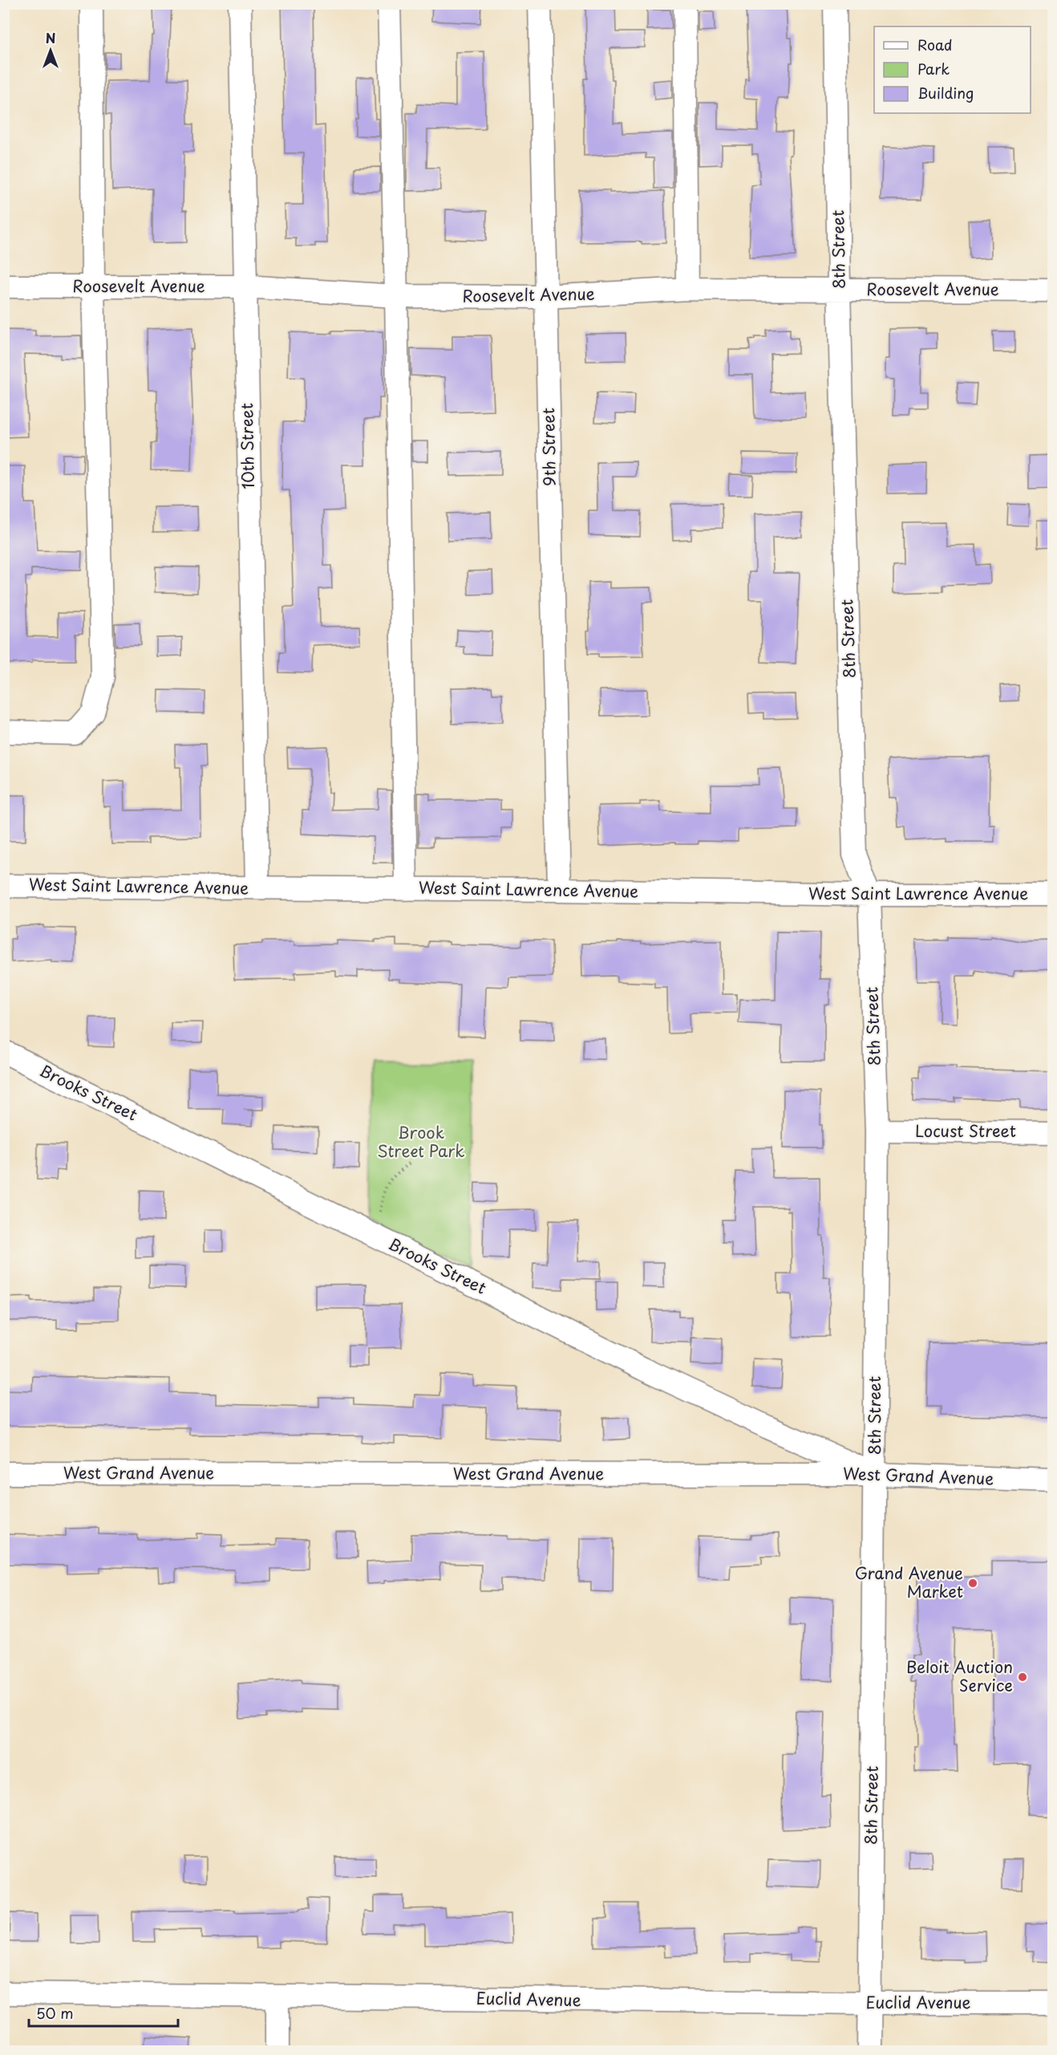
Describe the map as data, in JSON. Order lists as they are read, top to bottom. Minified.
{"streets":{"street":["8th Street","Roosevelt Avenue","10th Street","9th Street","West Saint Lawrence Avenue","Brooks Street","Locust Street","West Grand Avenue","Euclid Avenue"]},"crossings":[["8th Street","Roosevelt Avenue"],["8th Street","West Saint Lawrence Avenue"],["8th Street","Brooks Street"],["8th Street","Locust Street"],["8th Street","West Grand Avenue"],["8th Street","Euclid Avenue"],["Roosevelt Avenue","10th Street"],["Roosevelt Avenue","9th Street"],["10th Street","West Saint Lawrence Avenue"],["9th Street","West Saint Lawrence Avenue"],["Brooks Street","West Grand Avenue"]],"parks":["Brook Street Park"],"places":["Grand Avenue Market","Beloit Auction Service"],"legend":["Road","Park","Building"],"scale_bar":"50 m","north":"top"}
